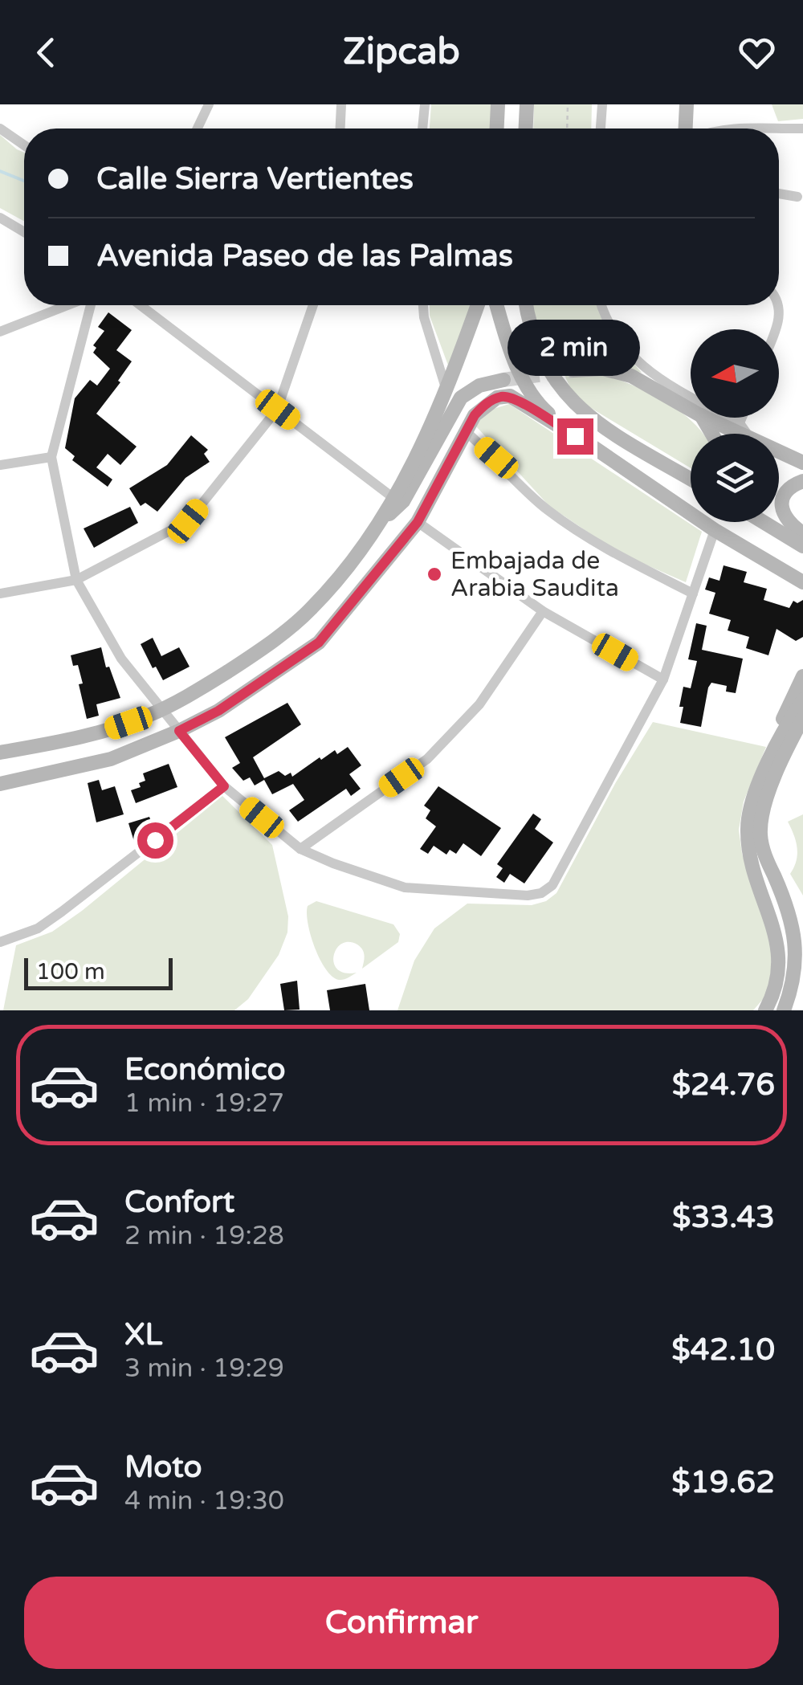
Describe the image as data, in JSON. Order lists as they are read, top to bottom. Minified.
{"places":["Embajada de Arabia Saudita"],"scale_bar":"100 m","north":"left","page":{"header":"Zipcab","banner":["Calle Sierra Vertientes","Avenida Paseo de las Palmas"],"bubble":"2 min","scale":"100 m","list":[{"name":"Económico","note":"1 min · 19:27","value":"$24.76"},{"name":"Confort","note":"2 min · 19:28","value":"$33.43"},{"name":"XL","note":"3 min · 19:29","value":"$42.10"},{"name":"Moto","note":"4 min · 19:30","value":"$19.62"}],"buttons":"Confirmar"}}
